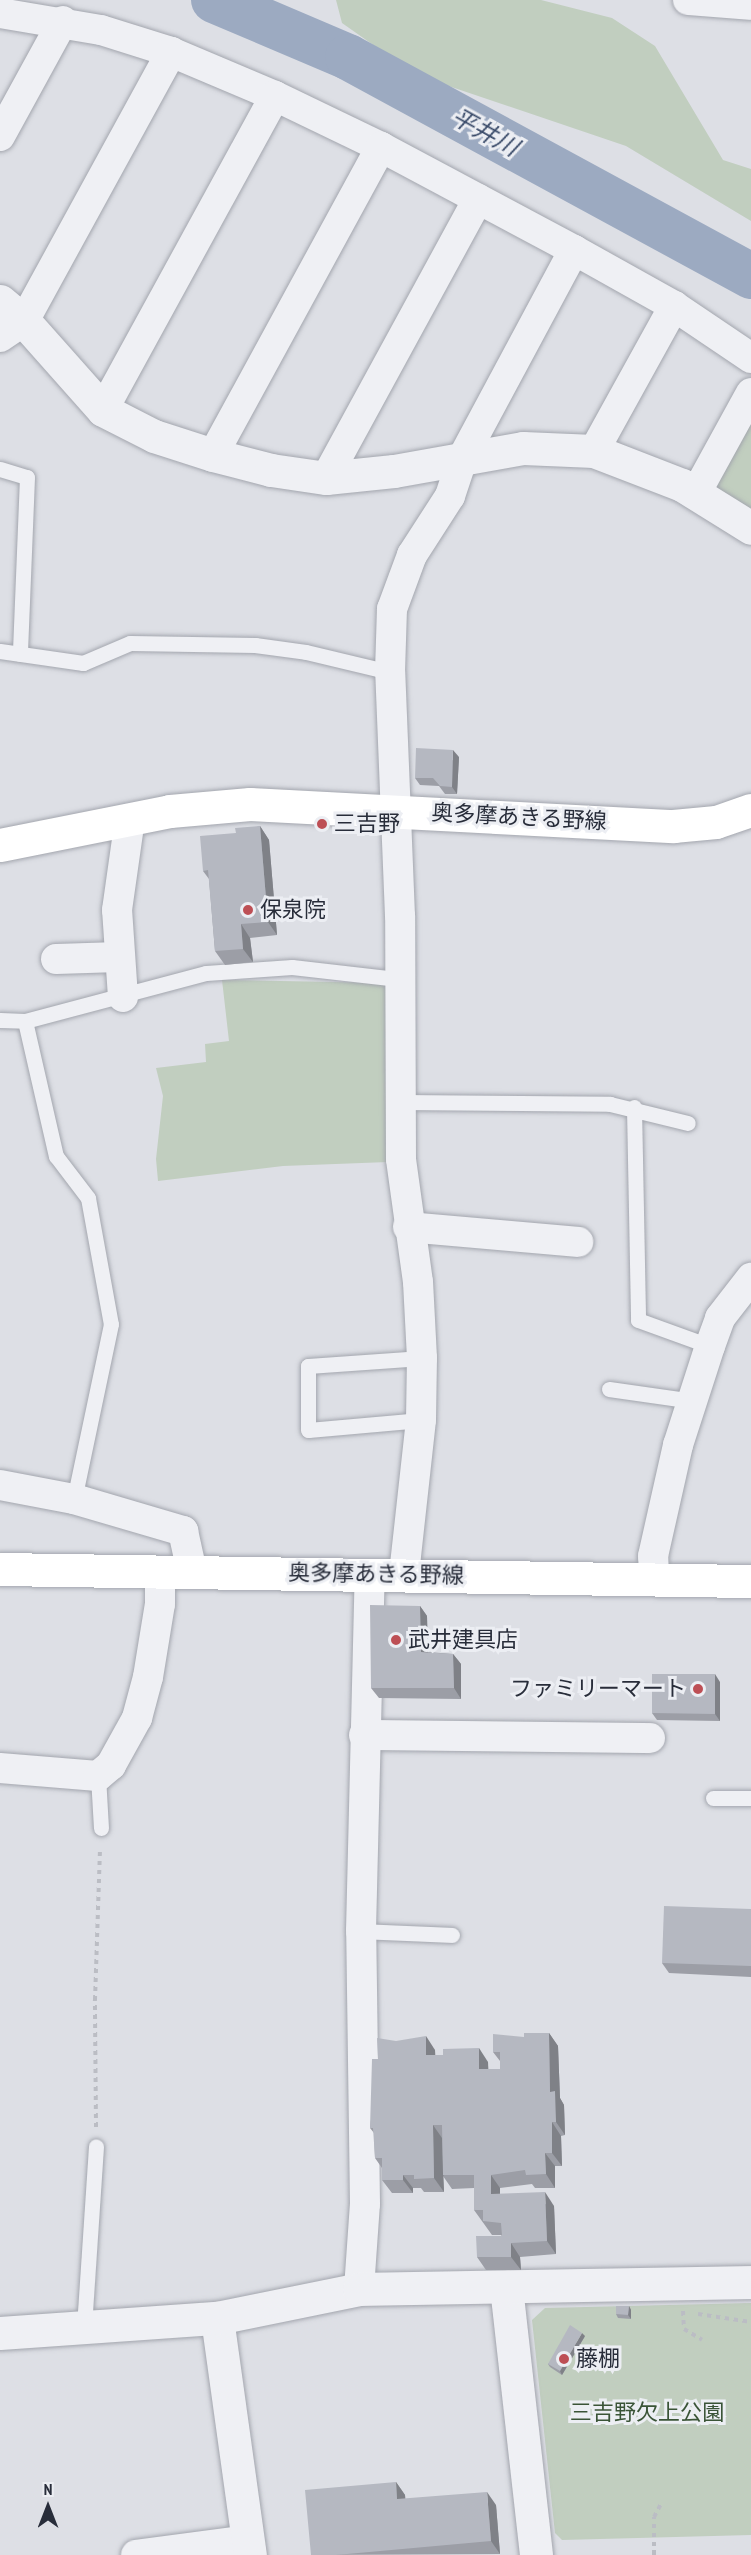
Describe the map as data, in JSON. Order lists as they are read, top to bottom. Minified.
{"streets":{"main road":["奥多摩あきる野線"]},"water":["平井川"],"parks":["三吉野欠上公園"],"places":["三吉野","保泉院","武井建具店","ファミリーマート","藤棚"],"north":"top"}
